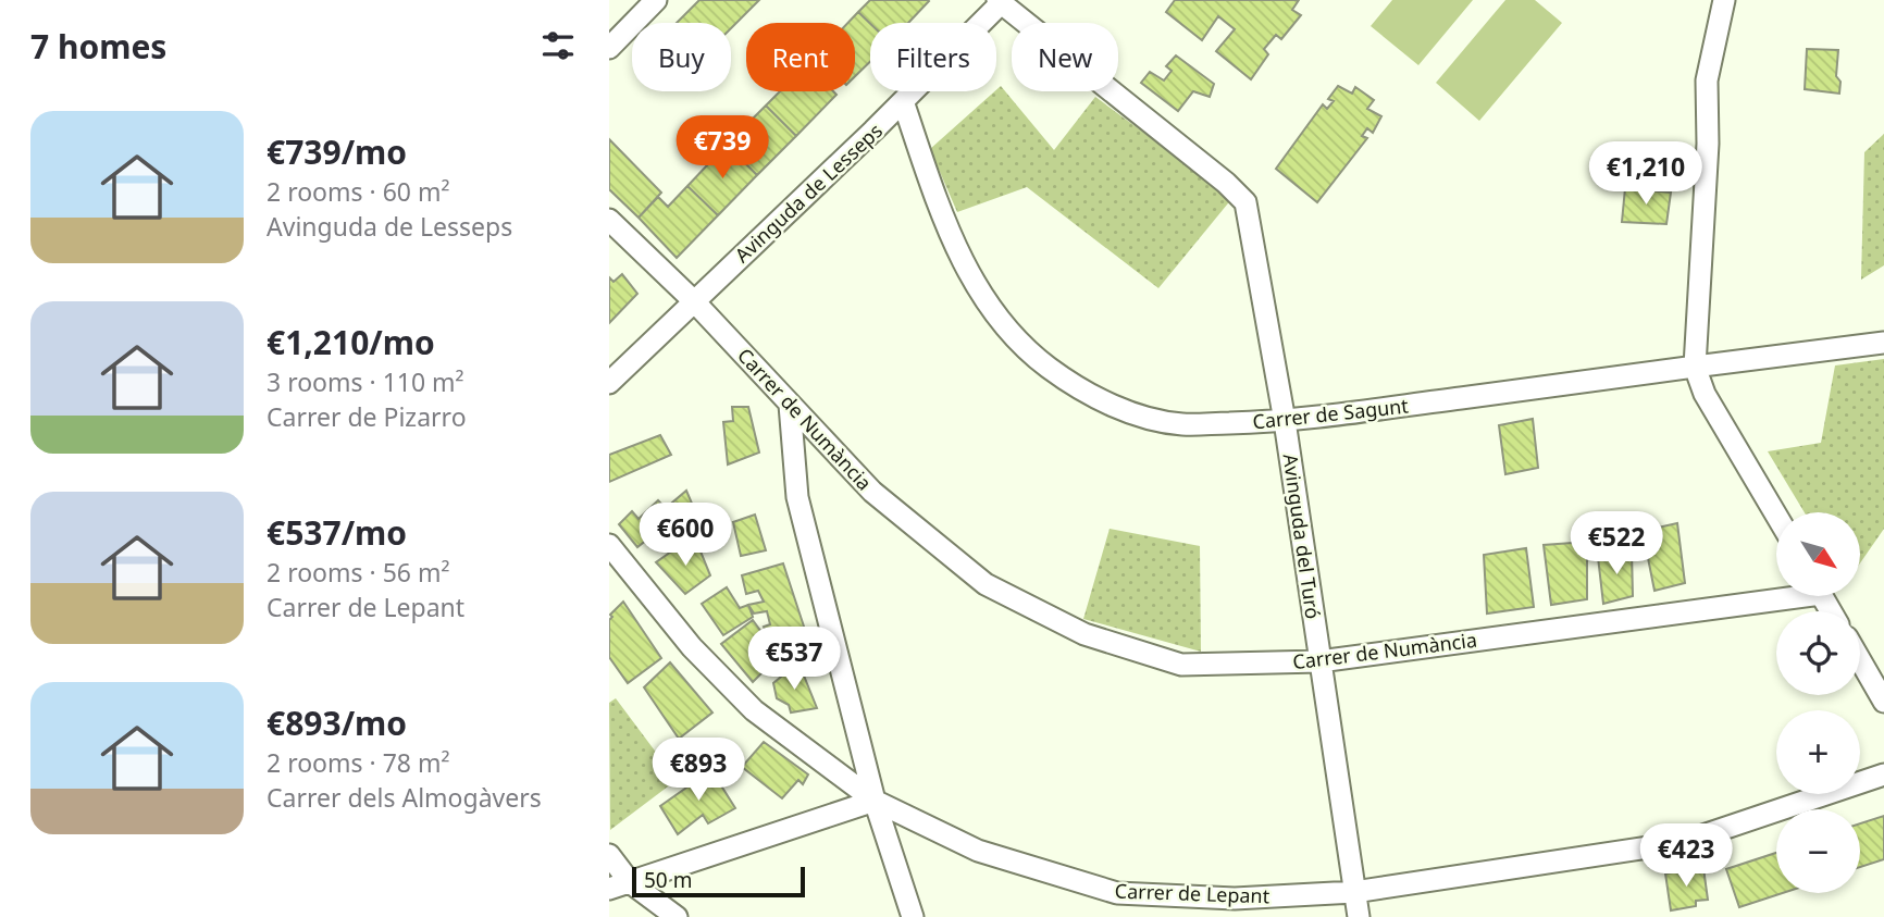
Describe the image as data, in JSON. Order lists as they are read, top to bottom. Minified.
{"streets":{"street":["Avinguda de Lesseps","Carrer de Sagunt","Carrer de Numància","Avinguda del Turó","Carrer de Lepant"]},"crossings":[["Avinguda de Lesseps","Carrer de Sagunt"],["Avinguda de Lesseps","Carrer de Numància"],["Avinguda de Lesseps","Avinguda del Turó"],["Carrer de Sagunt","Avinguda del Turó"],["Carrer de Numància","Avinguda del Turó"],["Avinguda del Turó","Carrer de Lepant"]],"scale_bar":"50 m","north":"bottom right","page":{"heading":"7 homes","chip":["Buy","Rent","Filters","New"],"list":[{"name":"€739/mo","note":"2 rooms · 60 m² · Avinguda de Lesseps"},{"name":"€1,210/mo","note":"3 rooms · 110 m² · Carrer de Pizarro"},{"name":"€537/mo","note":"2 rooms · 56 m² · Carrer de Lepant"},{"name":"€893/mo","note":"2 rooms · 78 m² · Carrer dels Almogàvers"}],"price":["€739","€1,210","€600","€522","€537","€893","€423"],"map_buttons":["+","−"],"scale":"50 m"}}
